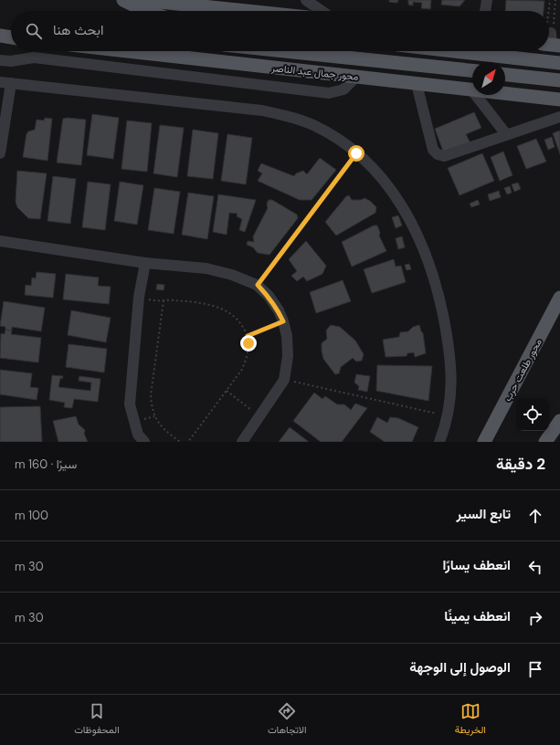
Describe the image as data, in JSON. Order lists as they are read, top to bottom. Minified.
{"streets":{"main road":["محور جمال عبد الناصر","محور طلعت حرب"]},"north":"top right","page":{"search":"ابحث هنا","heading":["2 دقيقة","سيرًا · 160 m"],"list":[["تابع السير","100 m"],["انعطف يسارًا","30 m"],["انعطف يمينًا","30 m"],"الوصول إلى الوجهة"],"nav":["الخريطة","الاتجاهات","المحفوظات"]}}
